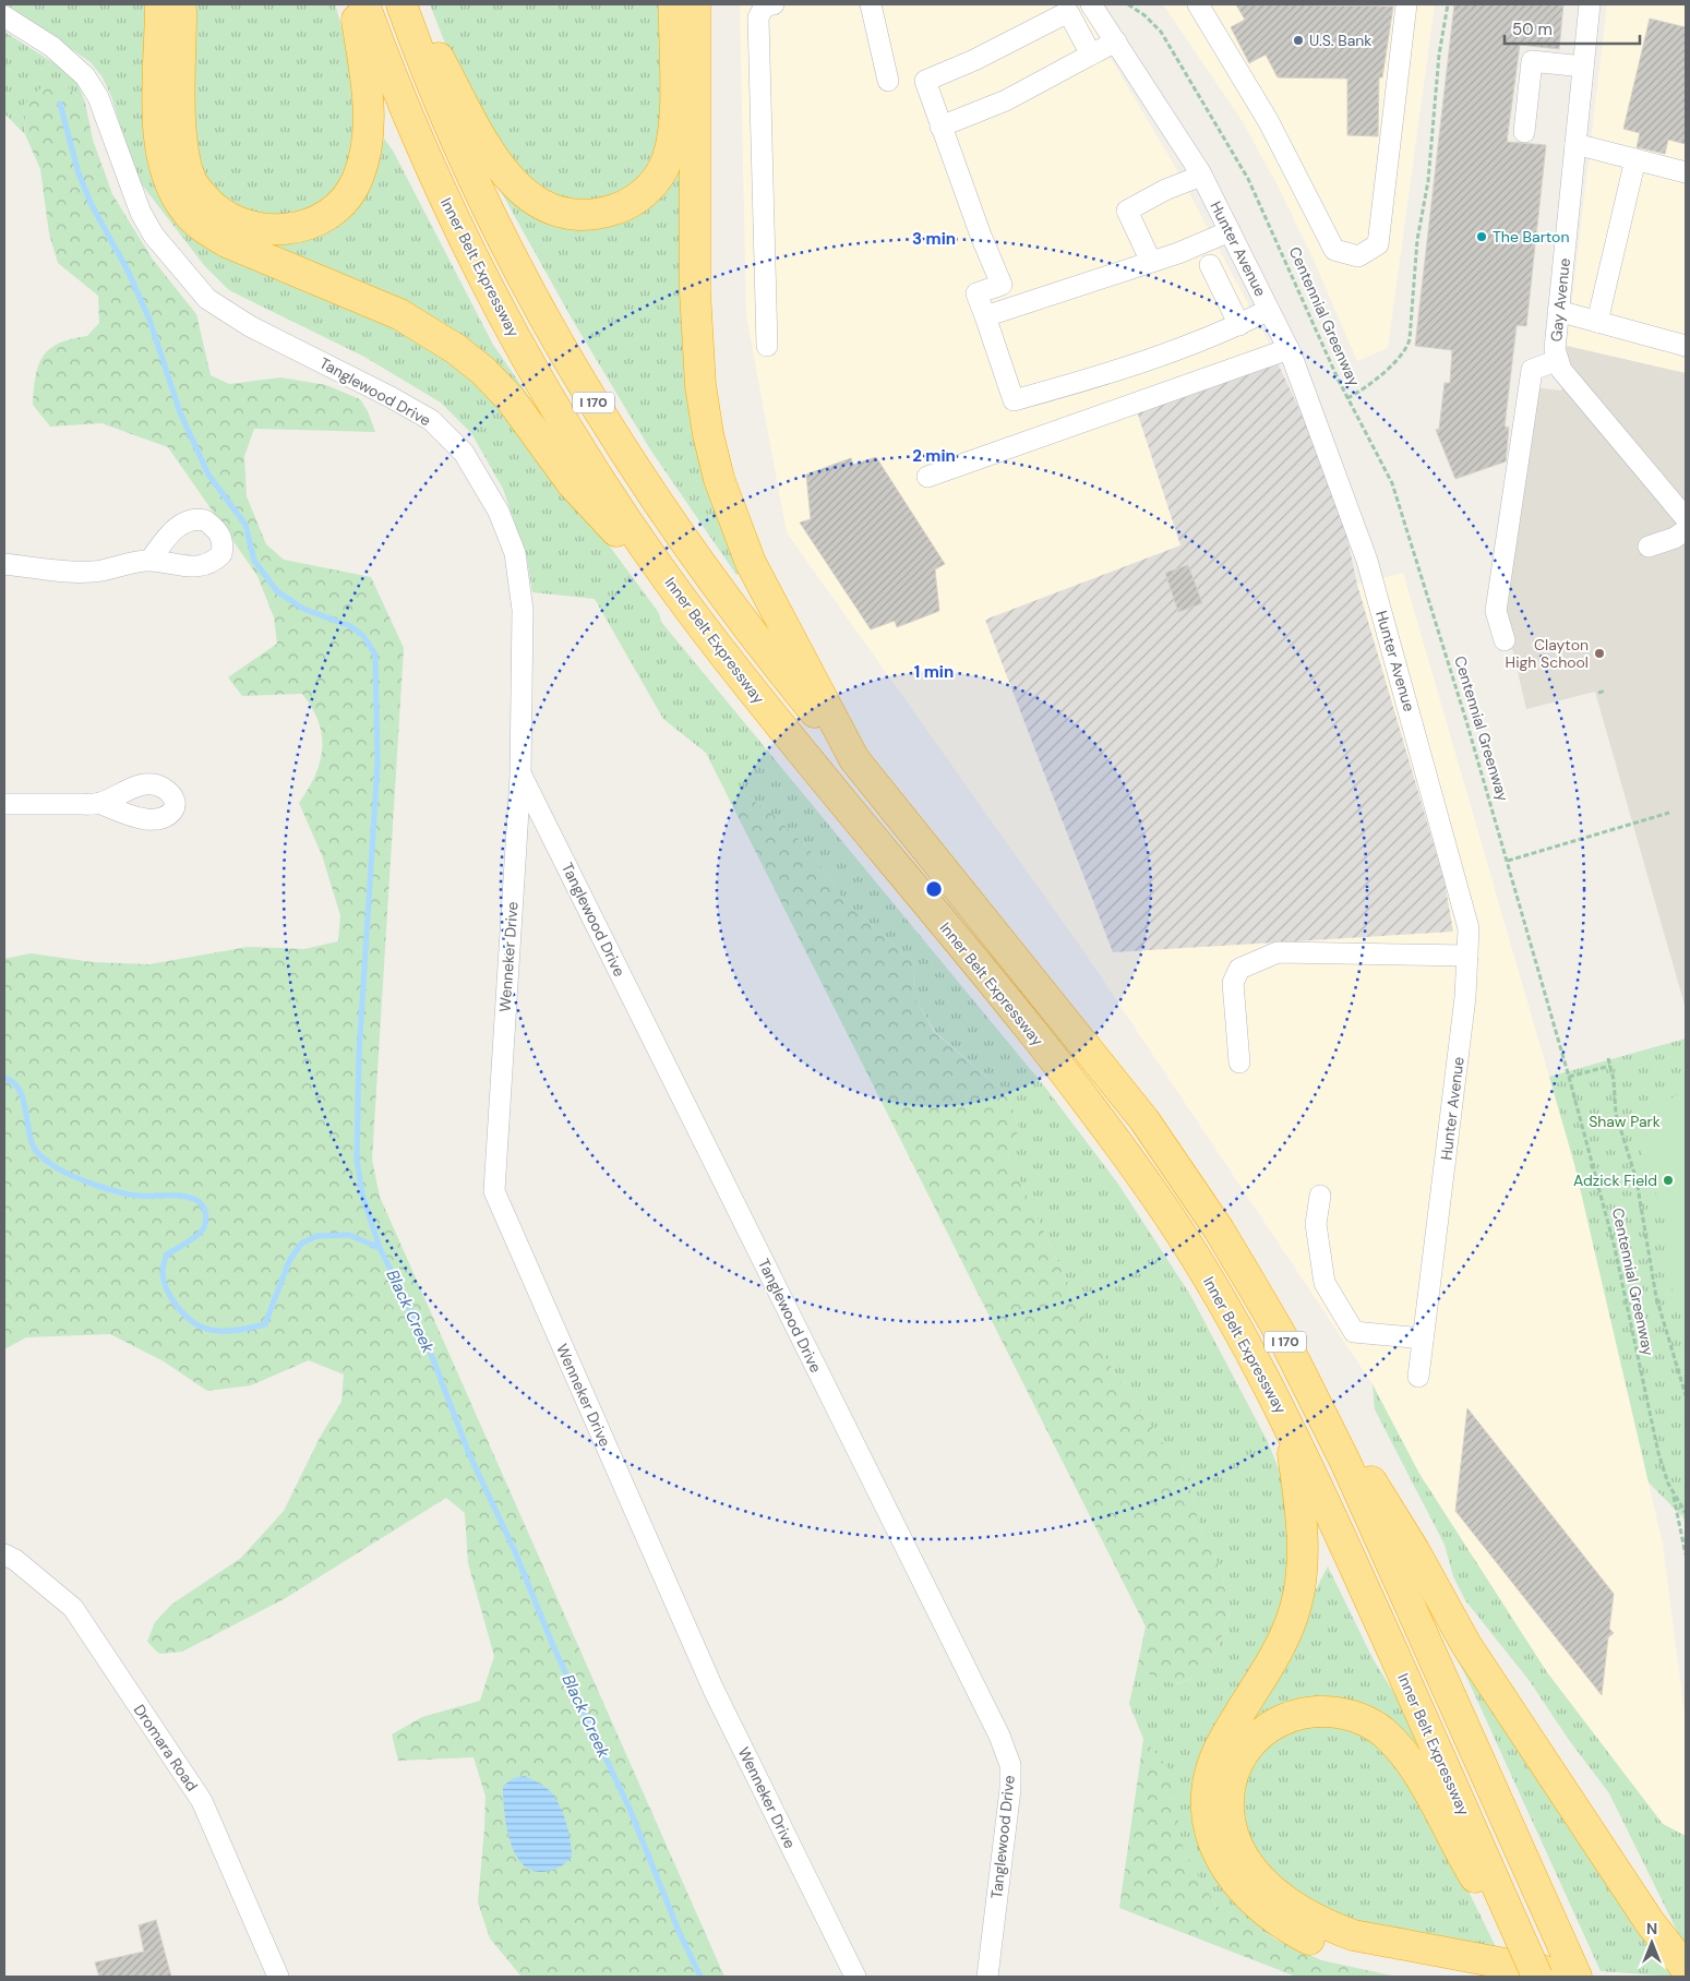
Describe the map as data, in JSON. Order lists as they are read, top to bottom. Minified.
{"streets":{"highway":["Inner Belt Expressway","I 170"],"street":["Hunter Avenue","Gay Avenue","Tanglewood Drive","Wenneker Drive","Dromara Road"],"path":["Centennial Greenway"]},"crossings":[["Tanglewood Drive","Wenneker Drive"]],"water":["Black Creek"],"parks":["Shaw Park"],"places":["U.S. Bank","The Barton","Clayton High School","Adzick Field"],"scale_bar":"50 m","north":"top","rings":["3 min","2 min","1 min"]}
